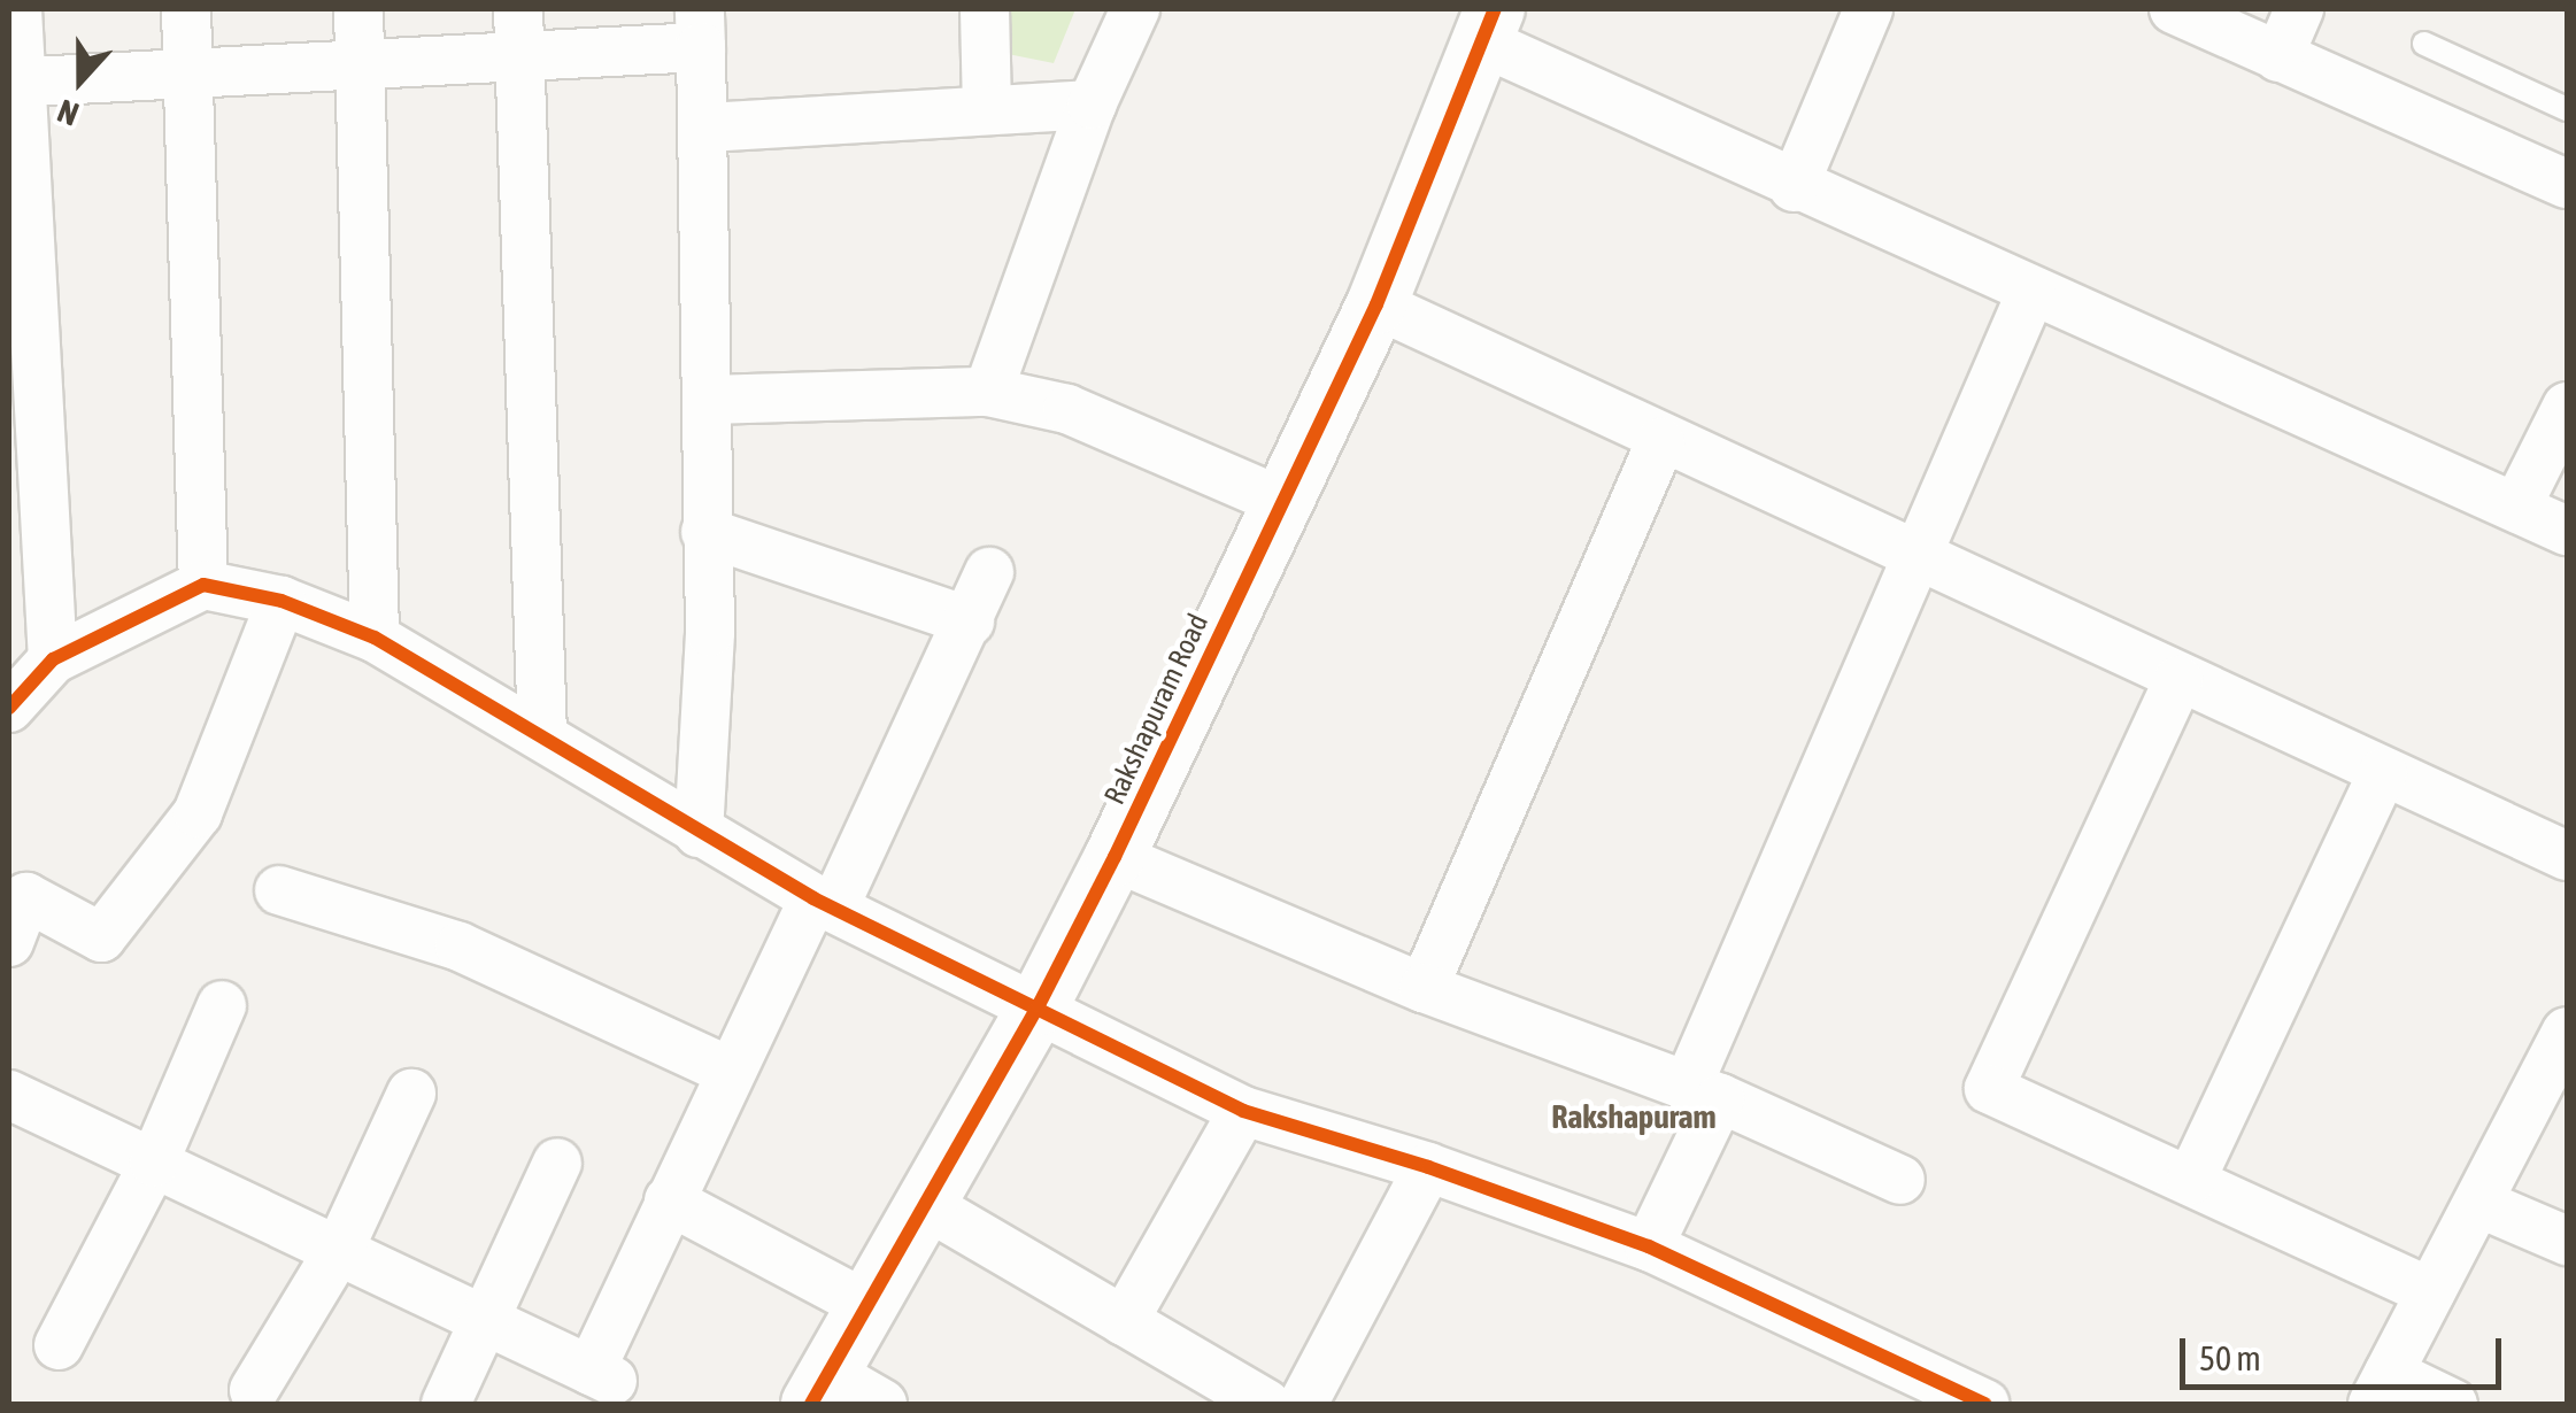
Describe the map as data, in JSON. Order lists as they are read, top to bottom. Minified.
{"streets":{"street":["Rakshapuram Road"]},"districts":["Rakshapuram"],"scale_bar":"50 m","north":"bottom"}
